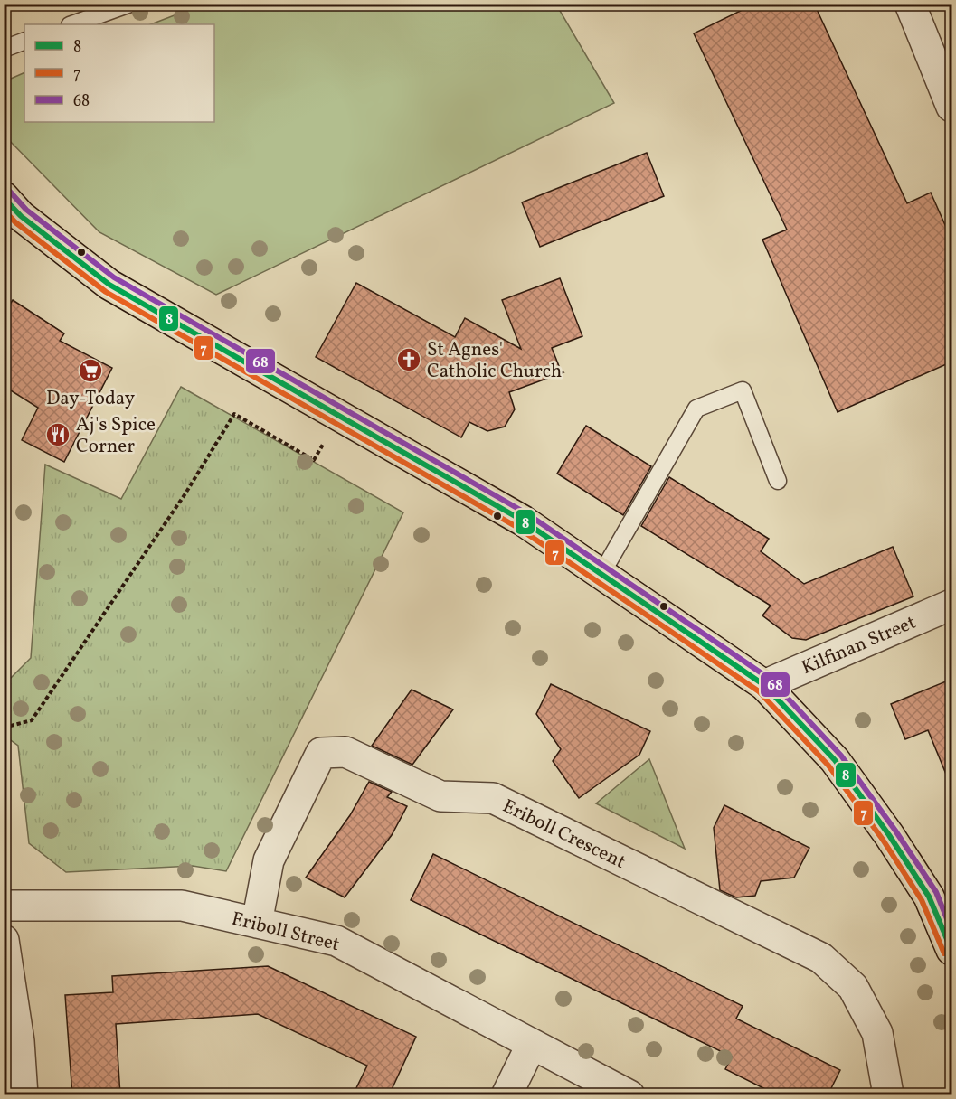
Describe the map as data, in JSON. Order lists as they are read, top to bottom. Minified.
{"streets":{"street":["Kilfinan Street","Eriboll Crescent","Eriboll Street"]},"crossings":[["Eriboll Crescent","Eriboll Street"]],"places":{"church":["St Agnes' Catholic Church"],"supermarket":["Day-Today"],"restaurant":["Aj's Spice Corner"]},"lines":["transit line 68","transit line 8","transit line 7"],"legend":["8","7","68"]}
